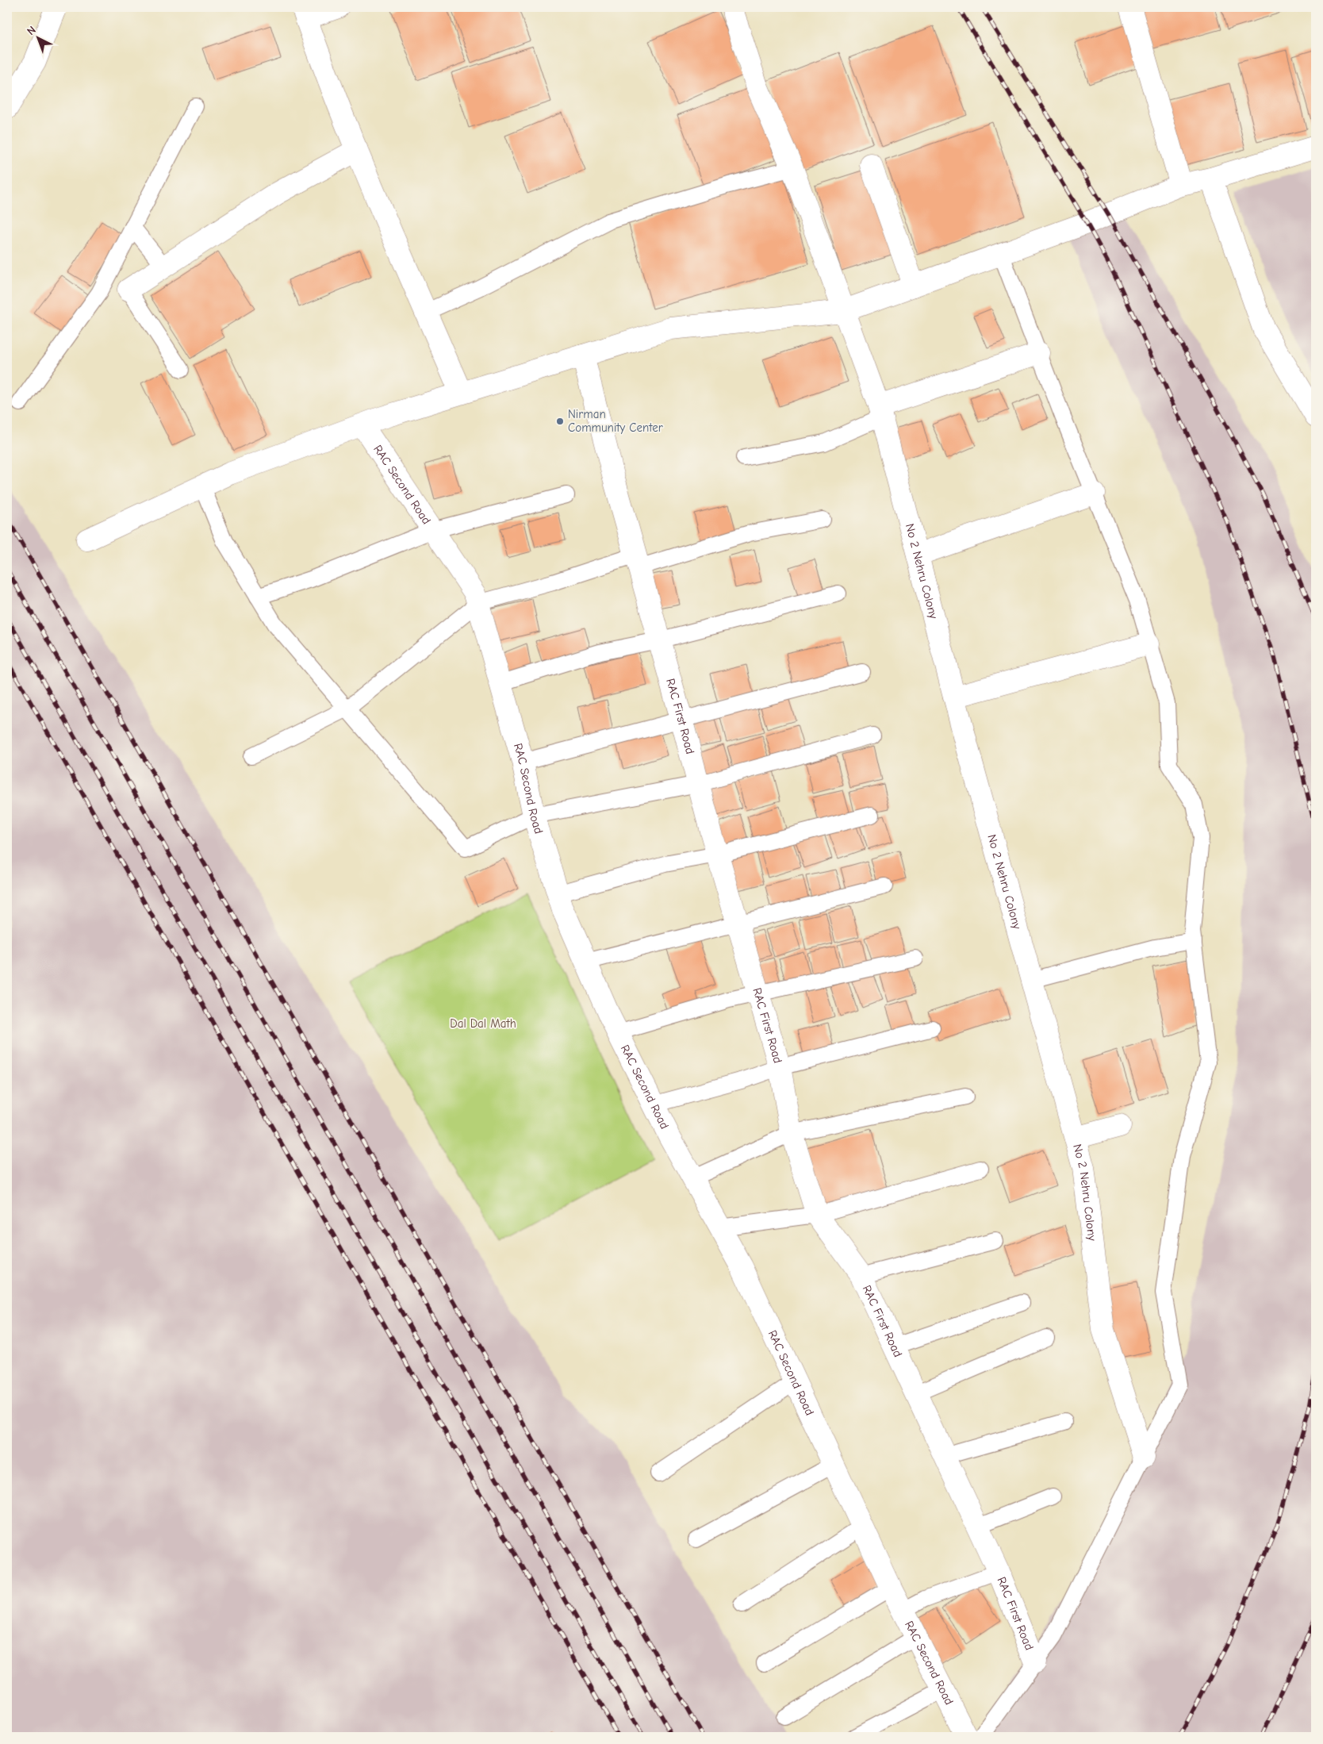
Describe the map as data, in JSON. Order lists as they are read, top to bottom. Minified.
{"streets":{"street":["RAC Second Road","No 2 Nehru Colony","RAC First Road"]},"parks":["Dal Dal Math"],"places":["Nirman Community Center"],"north":"top left"}
